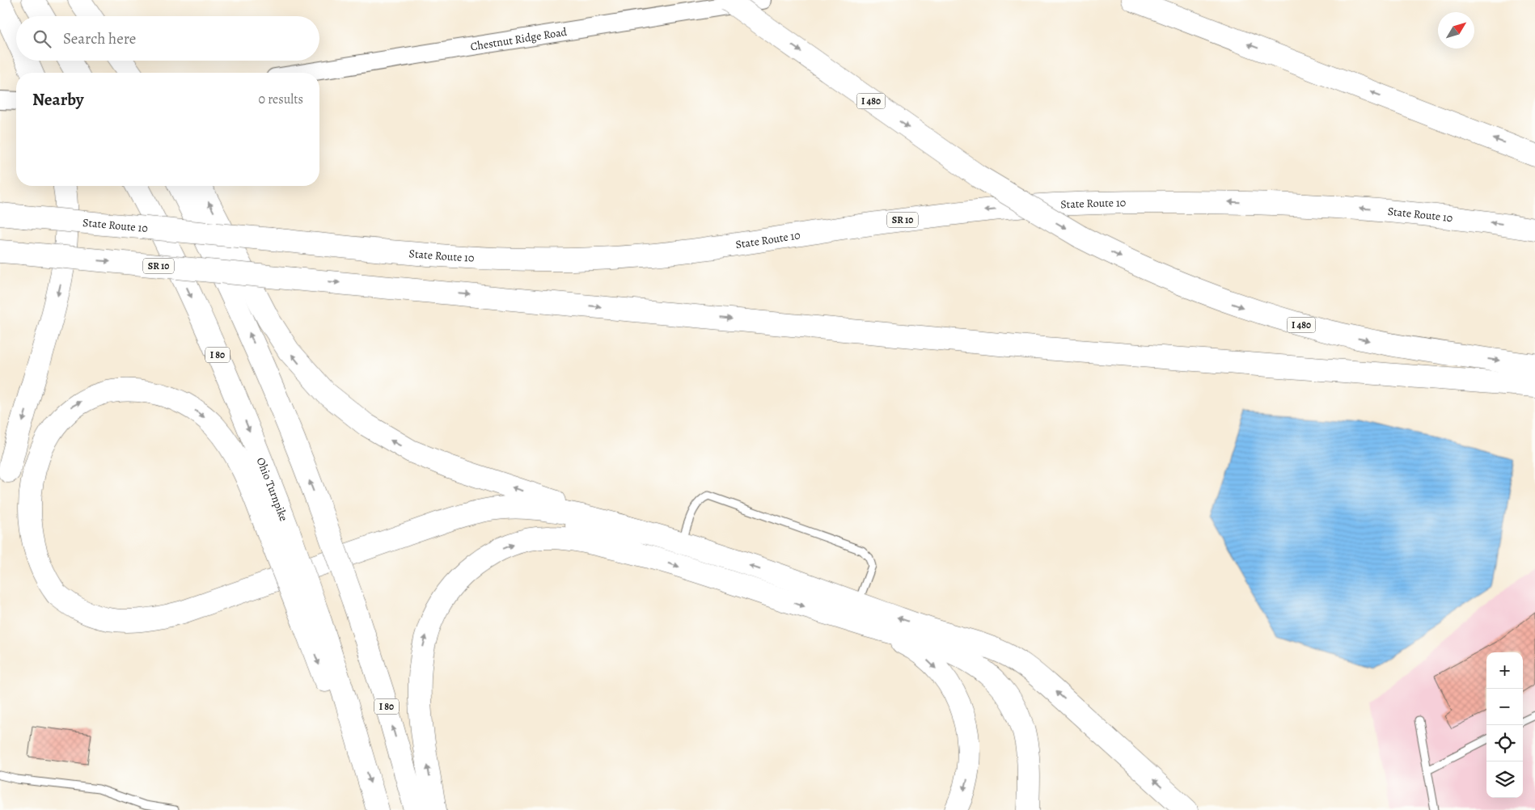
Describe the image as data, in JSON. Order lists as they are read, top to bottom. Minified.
{"streets":{"highway":["I 480","State Route 10","SR 10","I 80","Ohio Turnpike"],"street":["Chestnut Ridge Road"]},"north":"top right","page":{"search":"Search here","heading":["Nearby","0 results"],"map_buttons":["+","−"]}}
